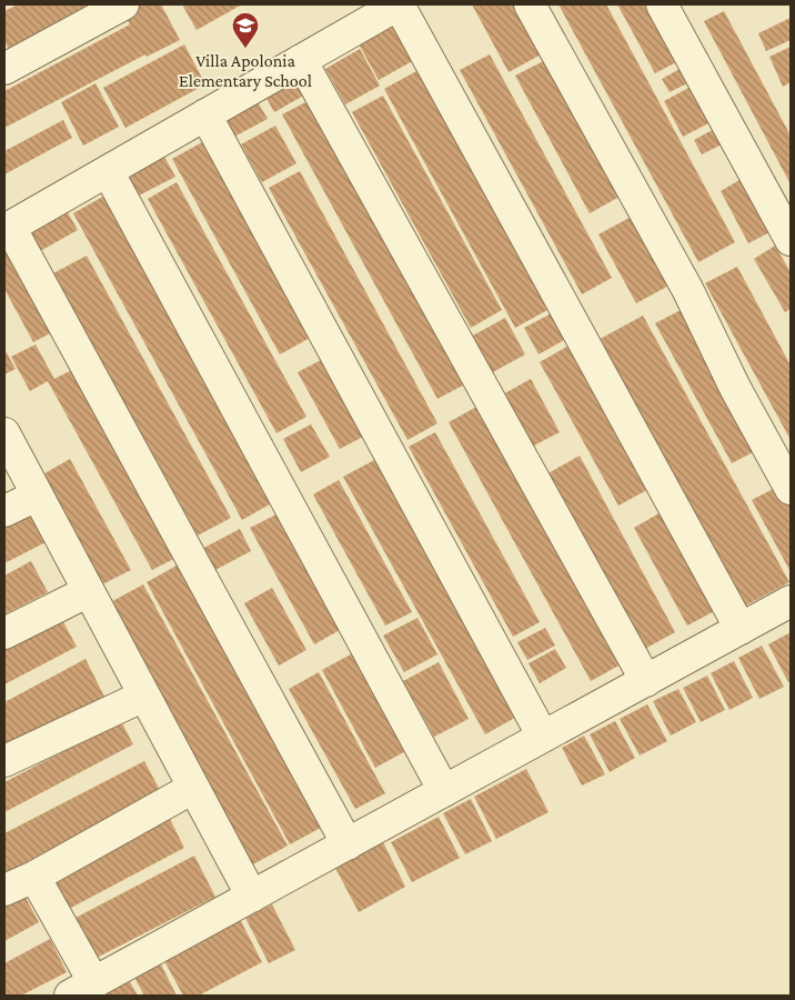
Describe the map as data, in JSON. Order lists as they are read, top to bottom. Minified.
{"places":{"school or university":["Villa Apolonia Elementary School"]}}
